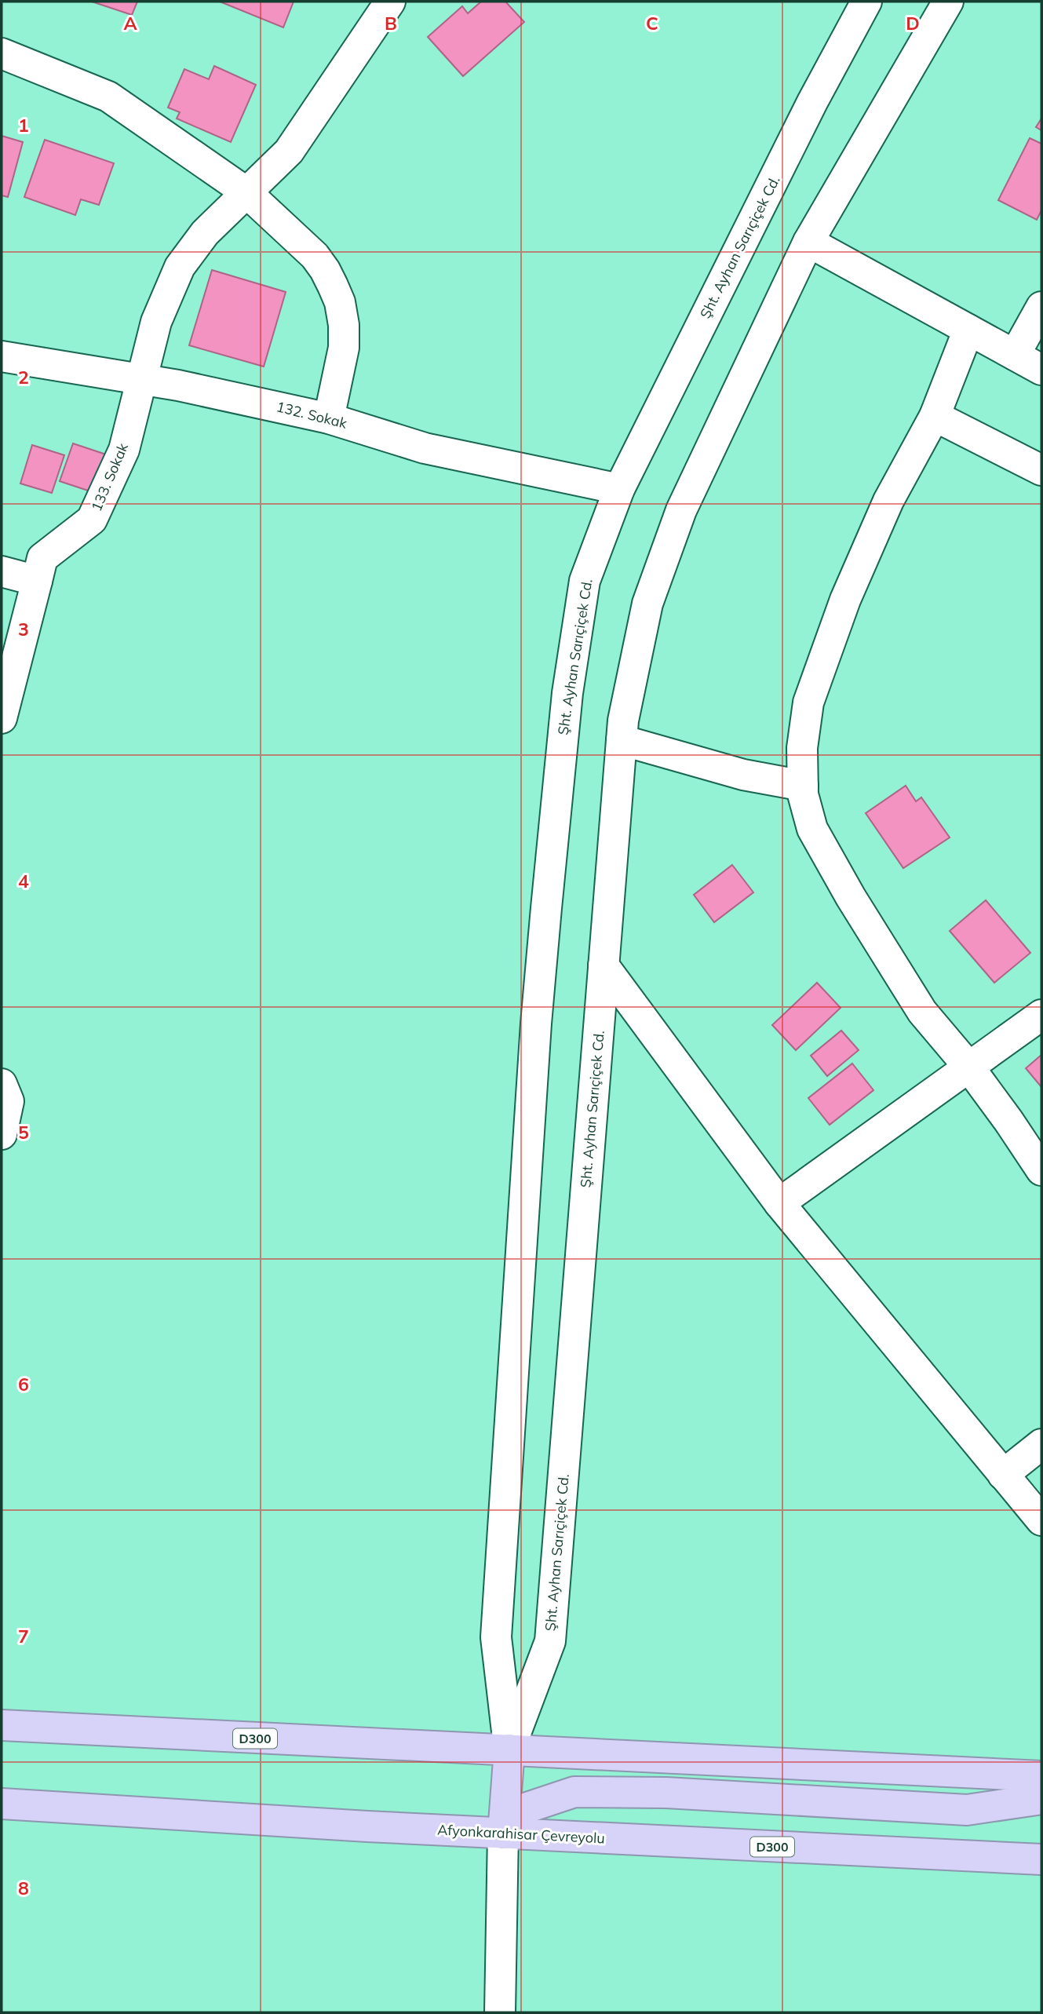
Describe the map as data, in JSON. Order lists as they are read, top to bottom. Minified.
{"streets":{"highway":["D300","Afyonkarahisar Çevreyolu"],"street":["Şht. Ayhan Sarıçiçek Cd.","132. Sokak","133. Sokak"]},"crossings":[["Şht. Ayhan Sarıçiçek Cd.","132. Sokak"],["Şht. Ayhan Sarıçiçek Cd.","D300"],["132. Sokak","133. Sokak"]],"grid":{"columns":["A","B","C","D"],"rows":["1","2","3","4","5","6","7","8"]}}
